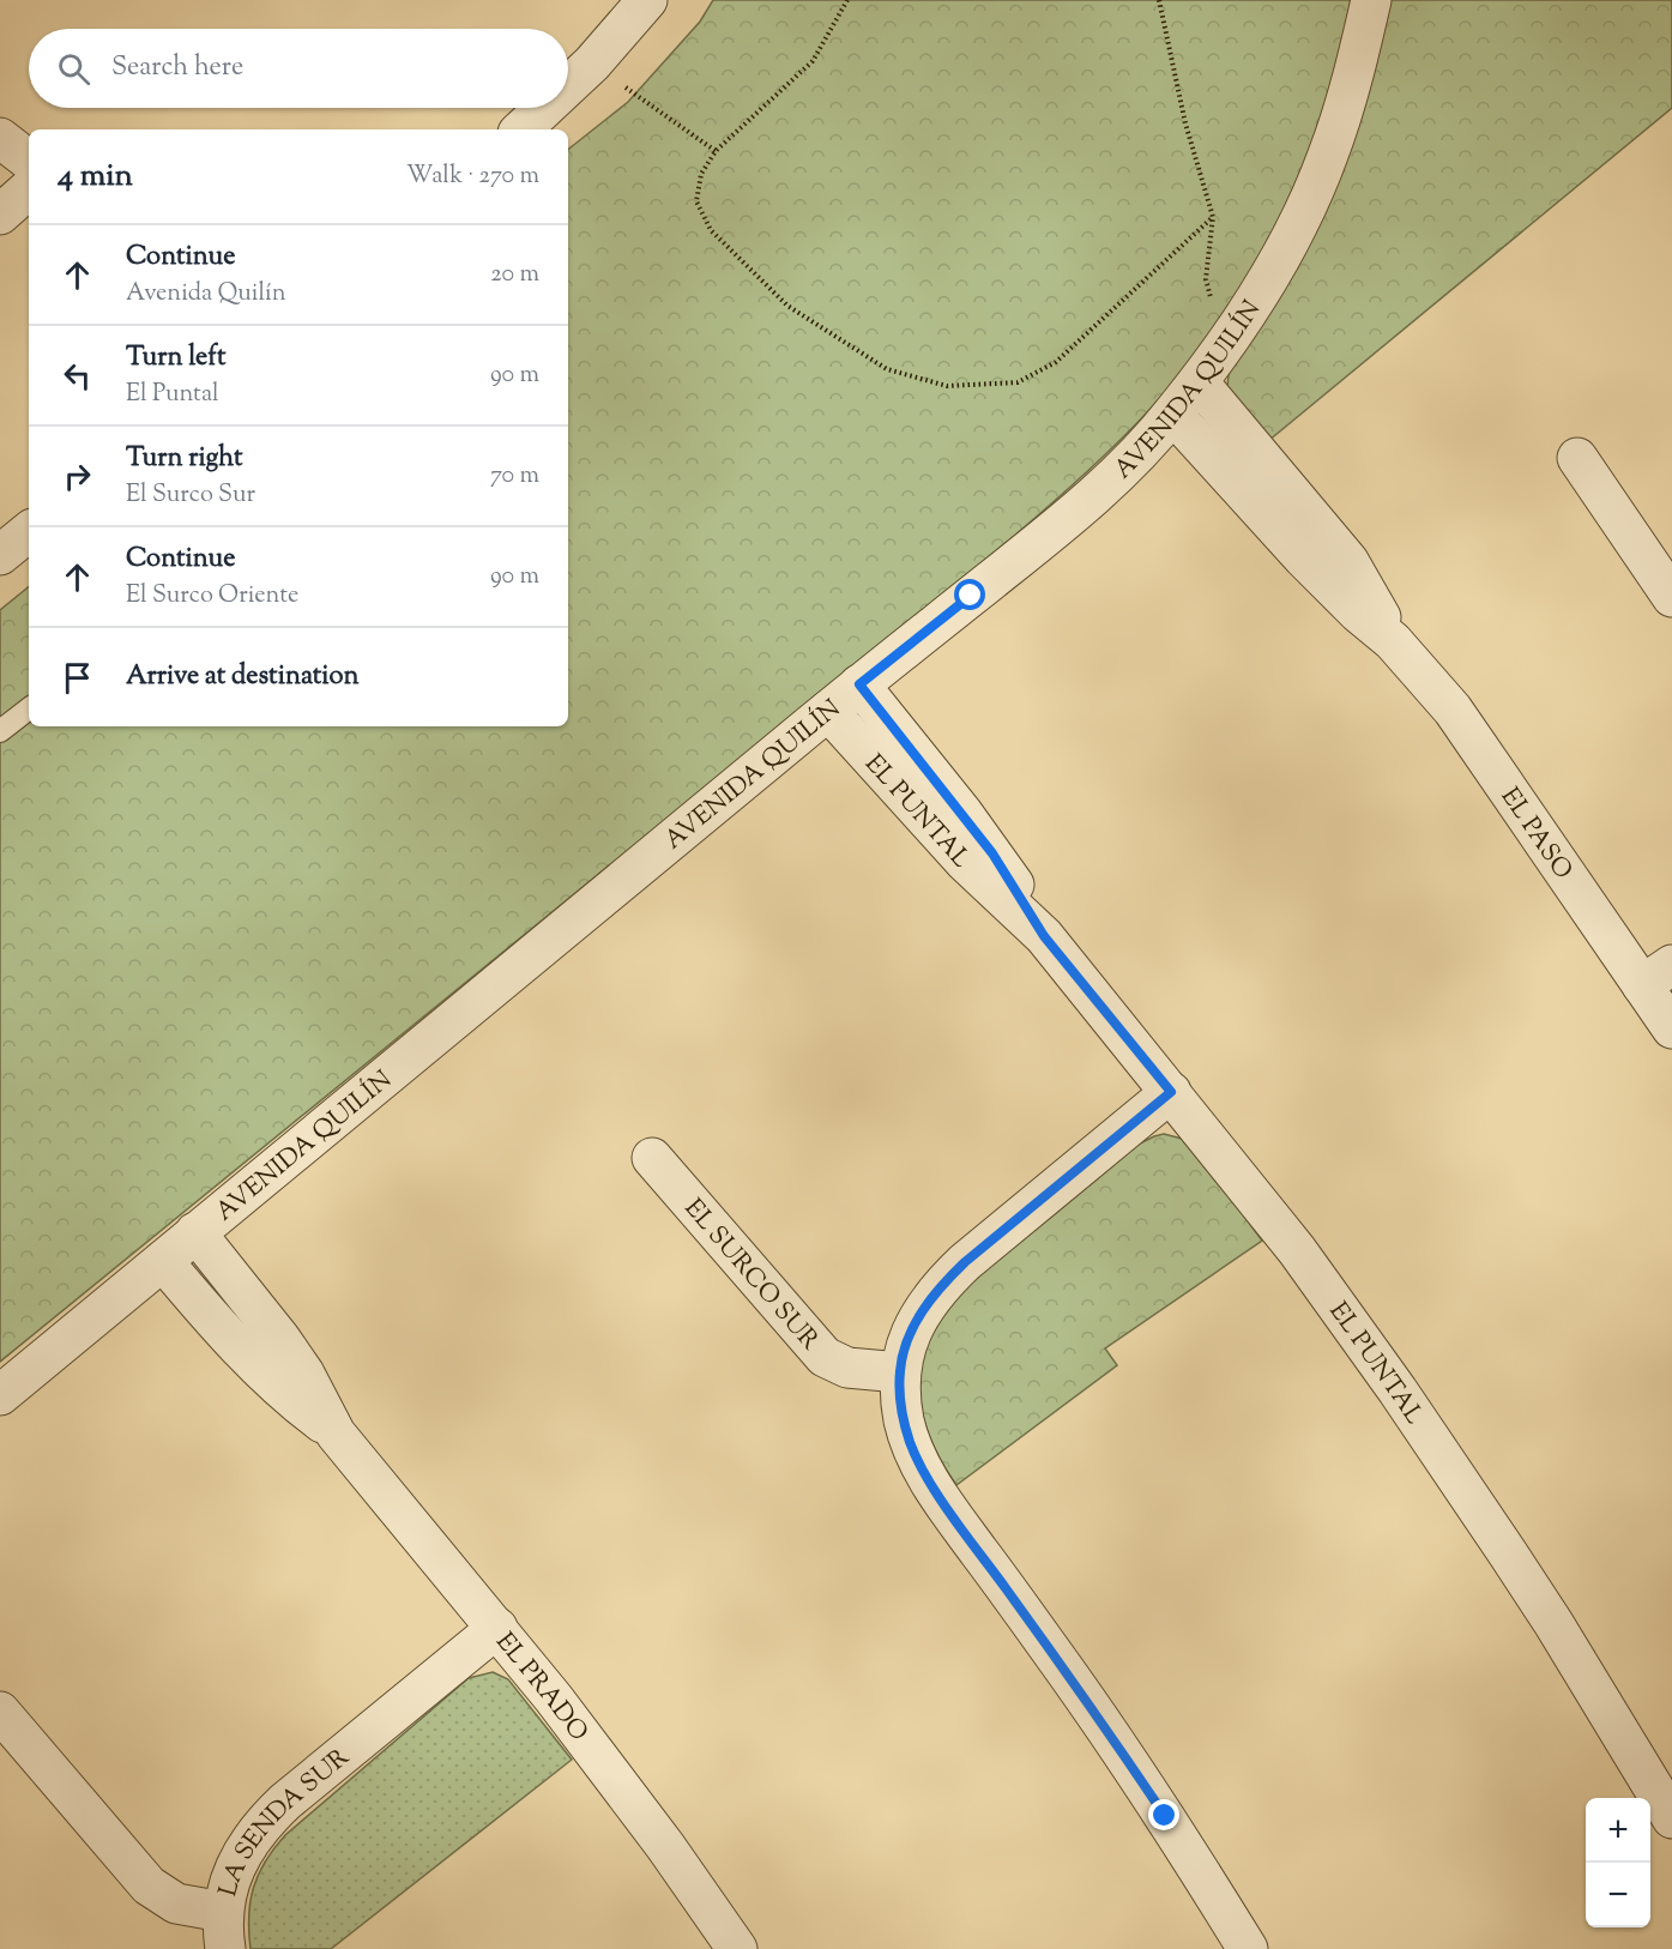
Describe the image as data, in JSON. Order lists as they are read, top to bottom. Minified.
{"streets":{"street":["AVENIDA QUILÍN","EL PUNTAL","EL PASO","EL SURCO SUR","EL PRADO","LA SENDA SUR"]},"crossings":[["AVENIDA QUILÍN","EL PUNTAL"],["AVENIDA QUILÍN","EL PASO"],["AVENIDA QUILÍN","EL PRADO"],["EL PRADO","LA SENDA SUR"]],"page":{"search":"Search here","heading":["4 min","Walk · 270 m"],"list":[["Continue","Avenida Quilín","20 m"],["Turn left","El Puntal","90 m"],["Turn right","El Surco Sur","70 m"],["Continue","El Surco Oriente","90 m"],"Arrive at destination"],"map_buttons":["+","−"]}}
